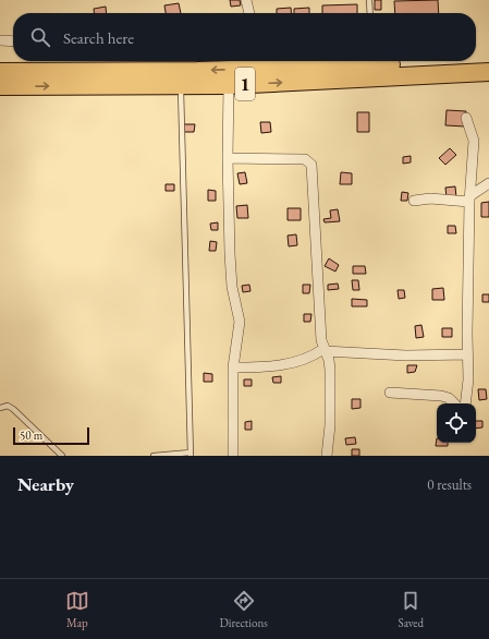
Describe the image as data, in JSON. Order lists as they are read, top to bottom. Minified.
{"streets":{"highway":["1"]},"scale_bar":"50 m","page":{"search":"Search here","scale":"50 m","heading":["Nearby","0 results"],"nav":["Map","Directions","Saved"]}}
